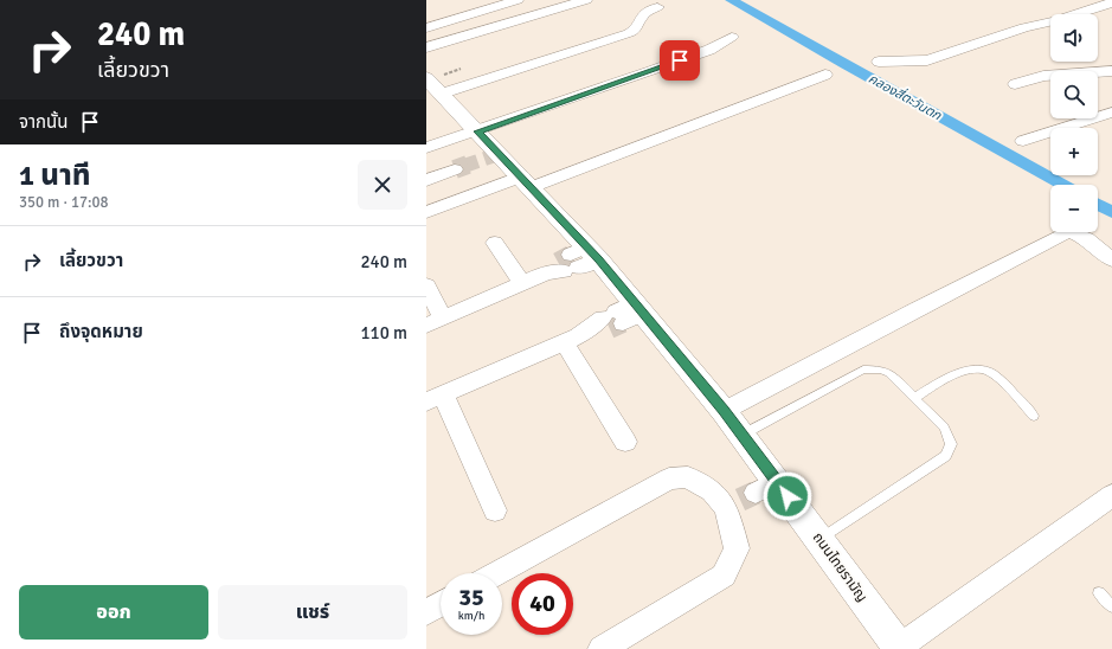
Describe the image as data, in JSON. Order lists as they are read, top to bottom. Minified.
{"streets":{"street":["ถนนไทยรามัญ"]},"water":["คลองสี่ตะวันตก"],"page":{"turn":["240 m","เลี้ยวขวา"],"map_buttons":["+","−"],"then":"จากนั้น","heading":["1 นาที","350 m · 17:08"],"list":[{"name":"เลี้ยวขวา","value":"240 m"},{"name":"ถึงจุดหมาย","value":"110 m"}],"speed":"35 km/h","limit":"40","buttons":["ออก","แชร์"]}}
